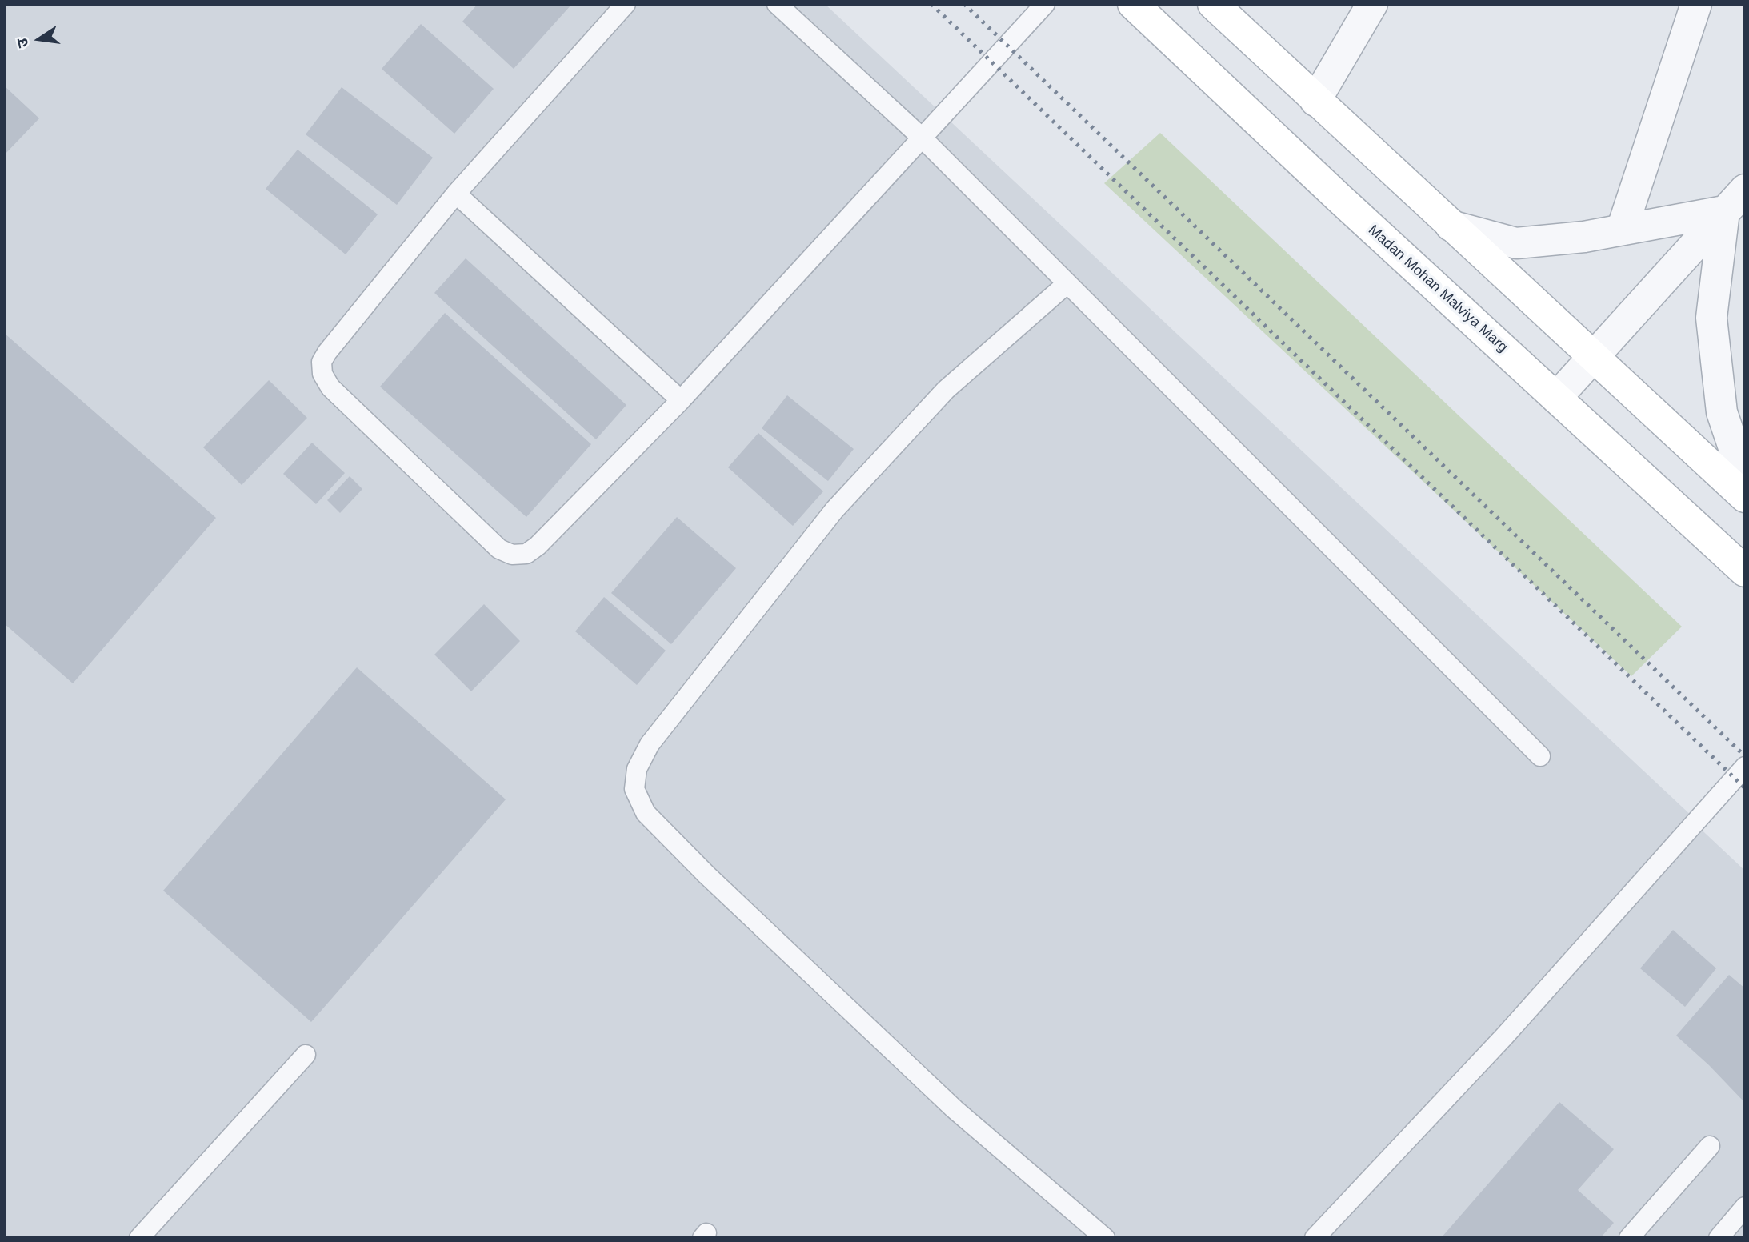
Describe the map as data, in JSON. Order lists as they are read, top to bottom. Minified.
{"streets":{"main road":["Madan Mohan Malviya Marg"]},"north":"left"}
